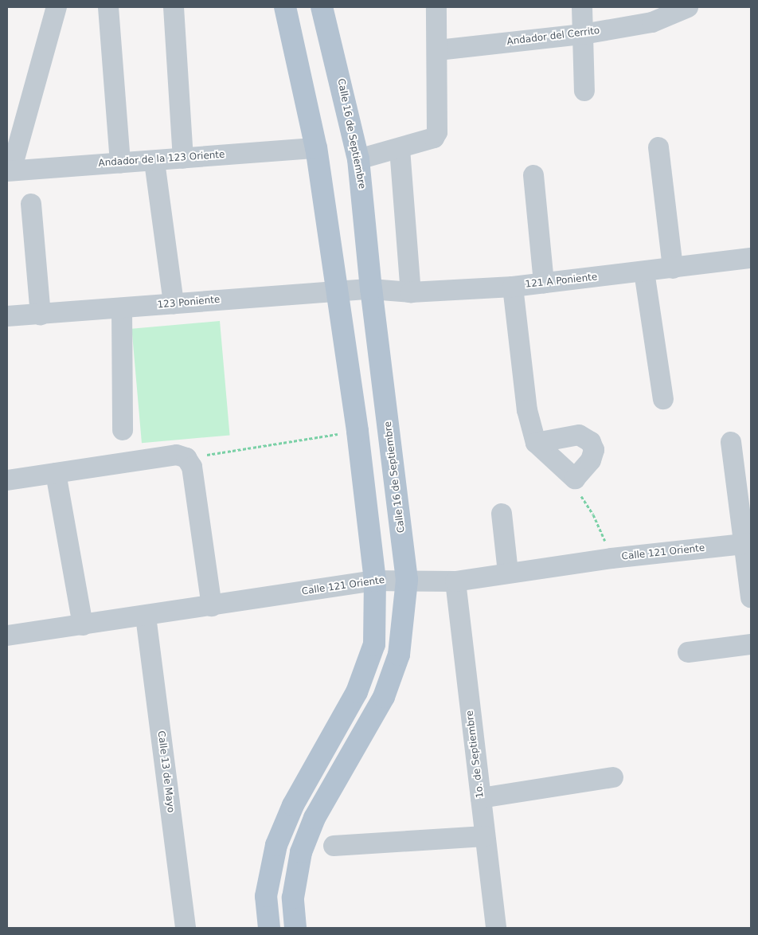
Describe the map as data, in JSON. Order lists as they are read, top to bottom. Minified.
{"streets":{"main road":["Calle 16 de Septiembre"],"street":["Andador del Cerrito","Andador de la 123 Oriente","121 A Poniente","123 Poniente","Calle 121 Oriente","1o. de Septiembre","Calle 13 de Mayo"]},"crossings":[["Calle 16 de Septiembre","121 A Poniente"],["Calle 16 de Septiembre","123 Poniente"],["Calle 16 de Septiembre","Calle 121 Oriente"],["121 A Poniente","123 Poniente"],["Calle 121 Oriente","1o. de Septiembre"],["Calle 121 Oriente","Calle 13 de Mayo"]]}
